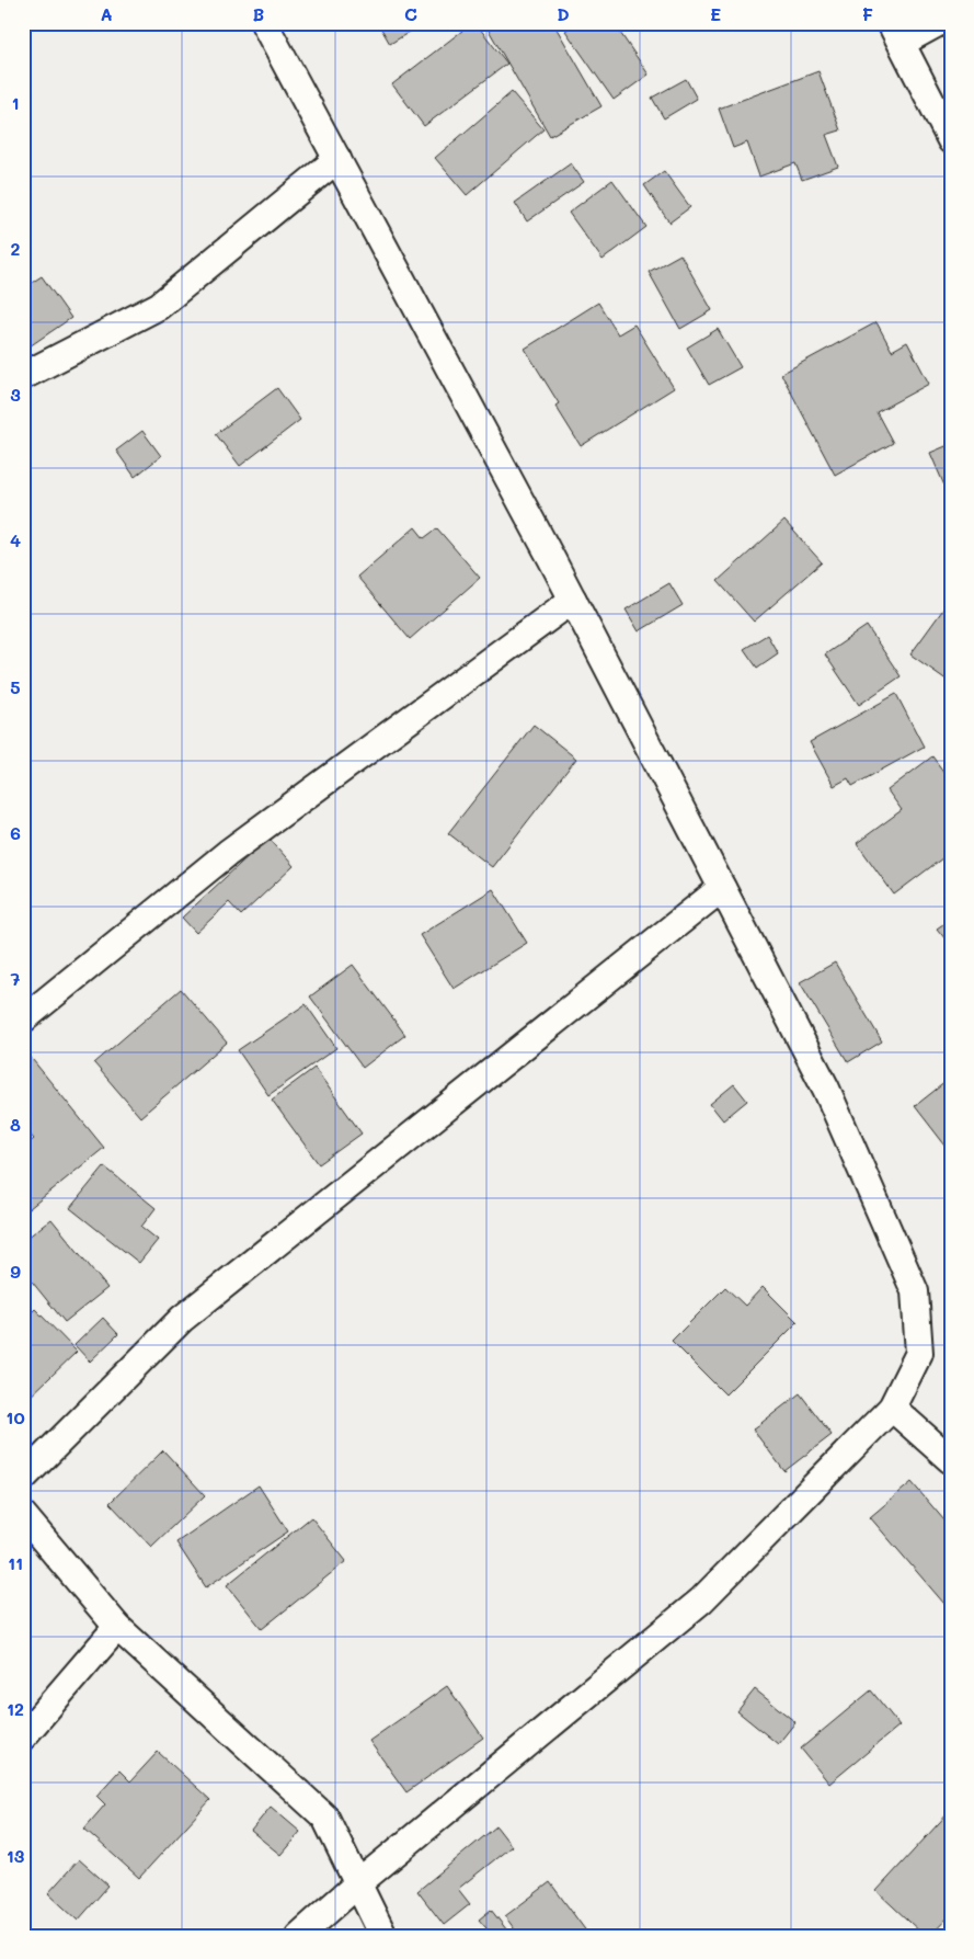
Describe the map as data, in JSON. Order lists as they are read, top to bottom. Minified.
{"grid":{"columns":["A","B","C","D","E","F"],"rows":["1","2","3","4","5","6","7","8","9","10","11","12","13"]}}
